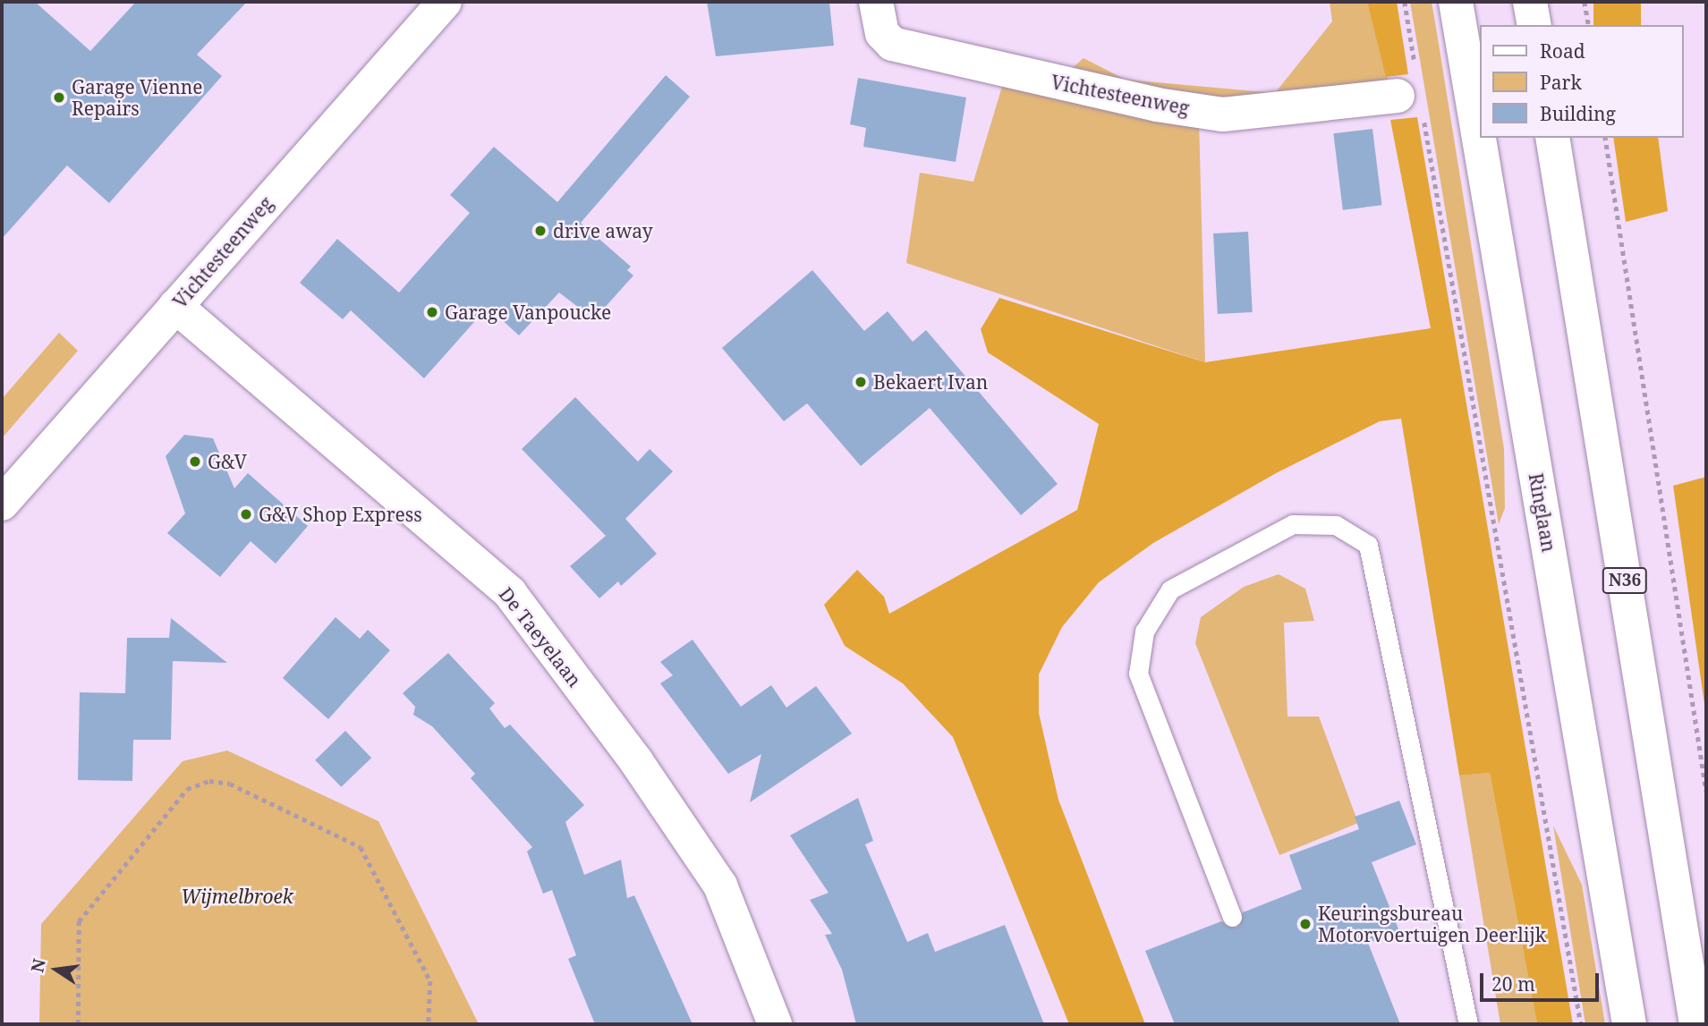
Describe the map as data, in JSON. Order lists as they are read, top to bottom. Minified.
{"streets":{"street":["Vichtesteenweg","Ringlaan","N36","De Taeyelaan"]},"crossings":[["Vichtesteenweg","De Taeyelaan"]],"parks":["Wijmelbroek"],"places":["Garage Vienne Repairs","drive away","Garage Vanpoucke","Bekaert Ivan","G&V","G&V Shop Express","Keuringsbureau Motorvoertuigen Deerlijk"],"legend":["Road","Park","Building"],"scale_bar":"20 m","north":"left"}
